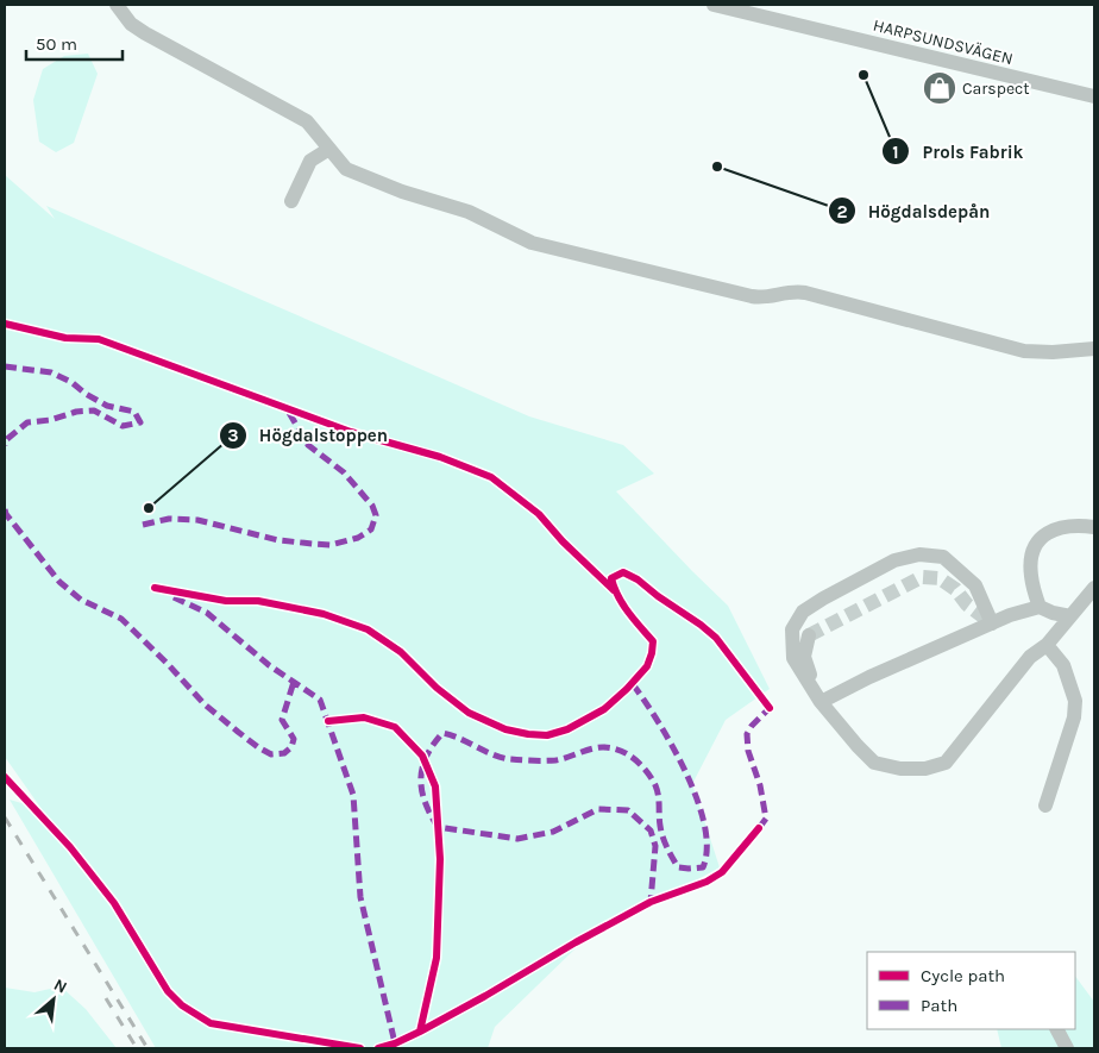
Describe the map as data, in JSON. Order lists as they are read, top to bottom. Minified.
{"streets":{"street":["HARPSUNDSVÄGEN"]},"places":{"other":["Prols Fabrik","Högdalsdepån","Högdalstoppen"],"shop":["Carspect"]},"legend":["Cycle path","Path"],"scale_bar":"50 m","north":"top right"}
